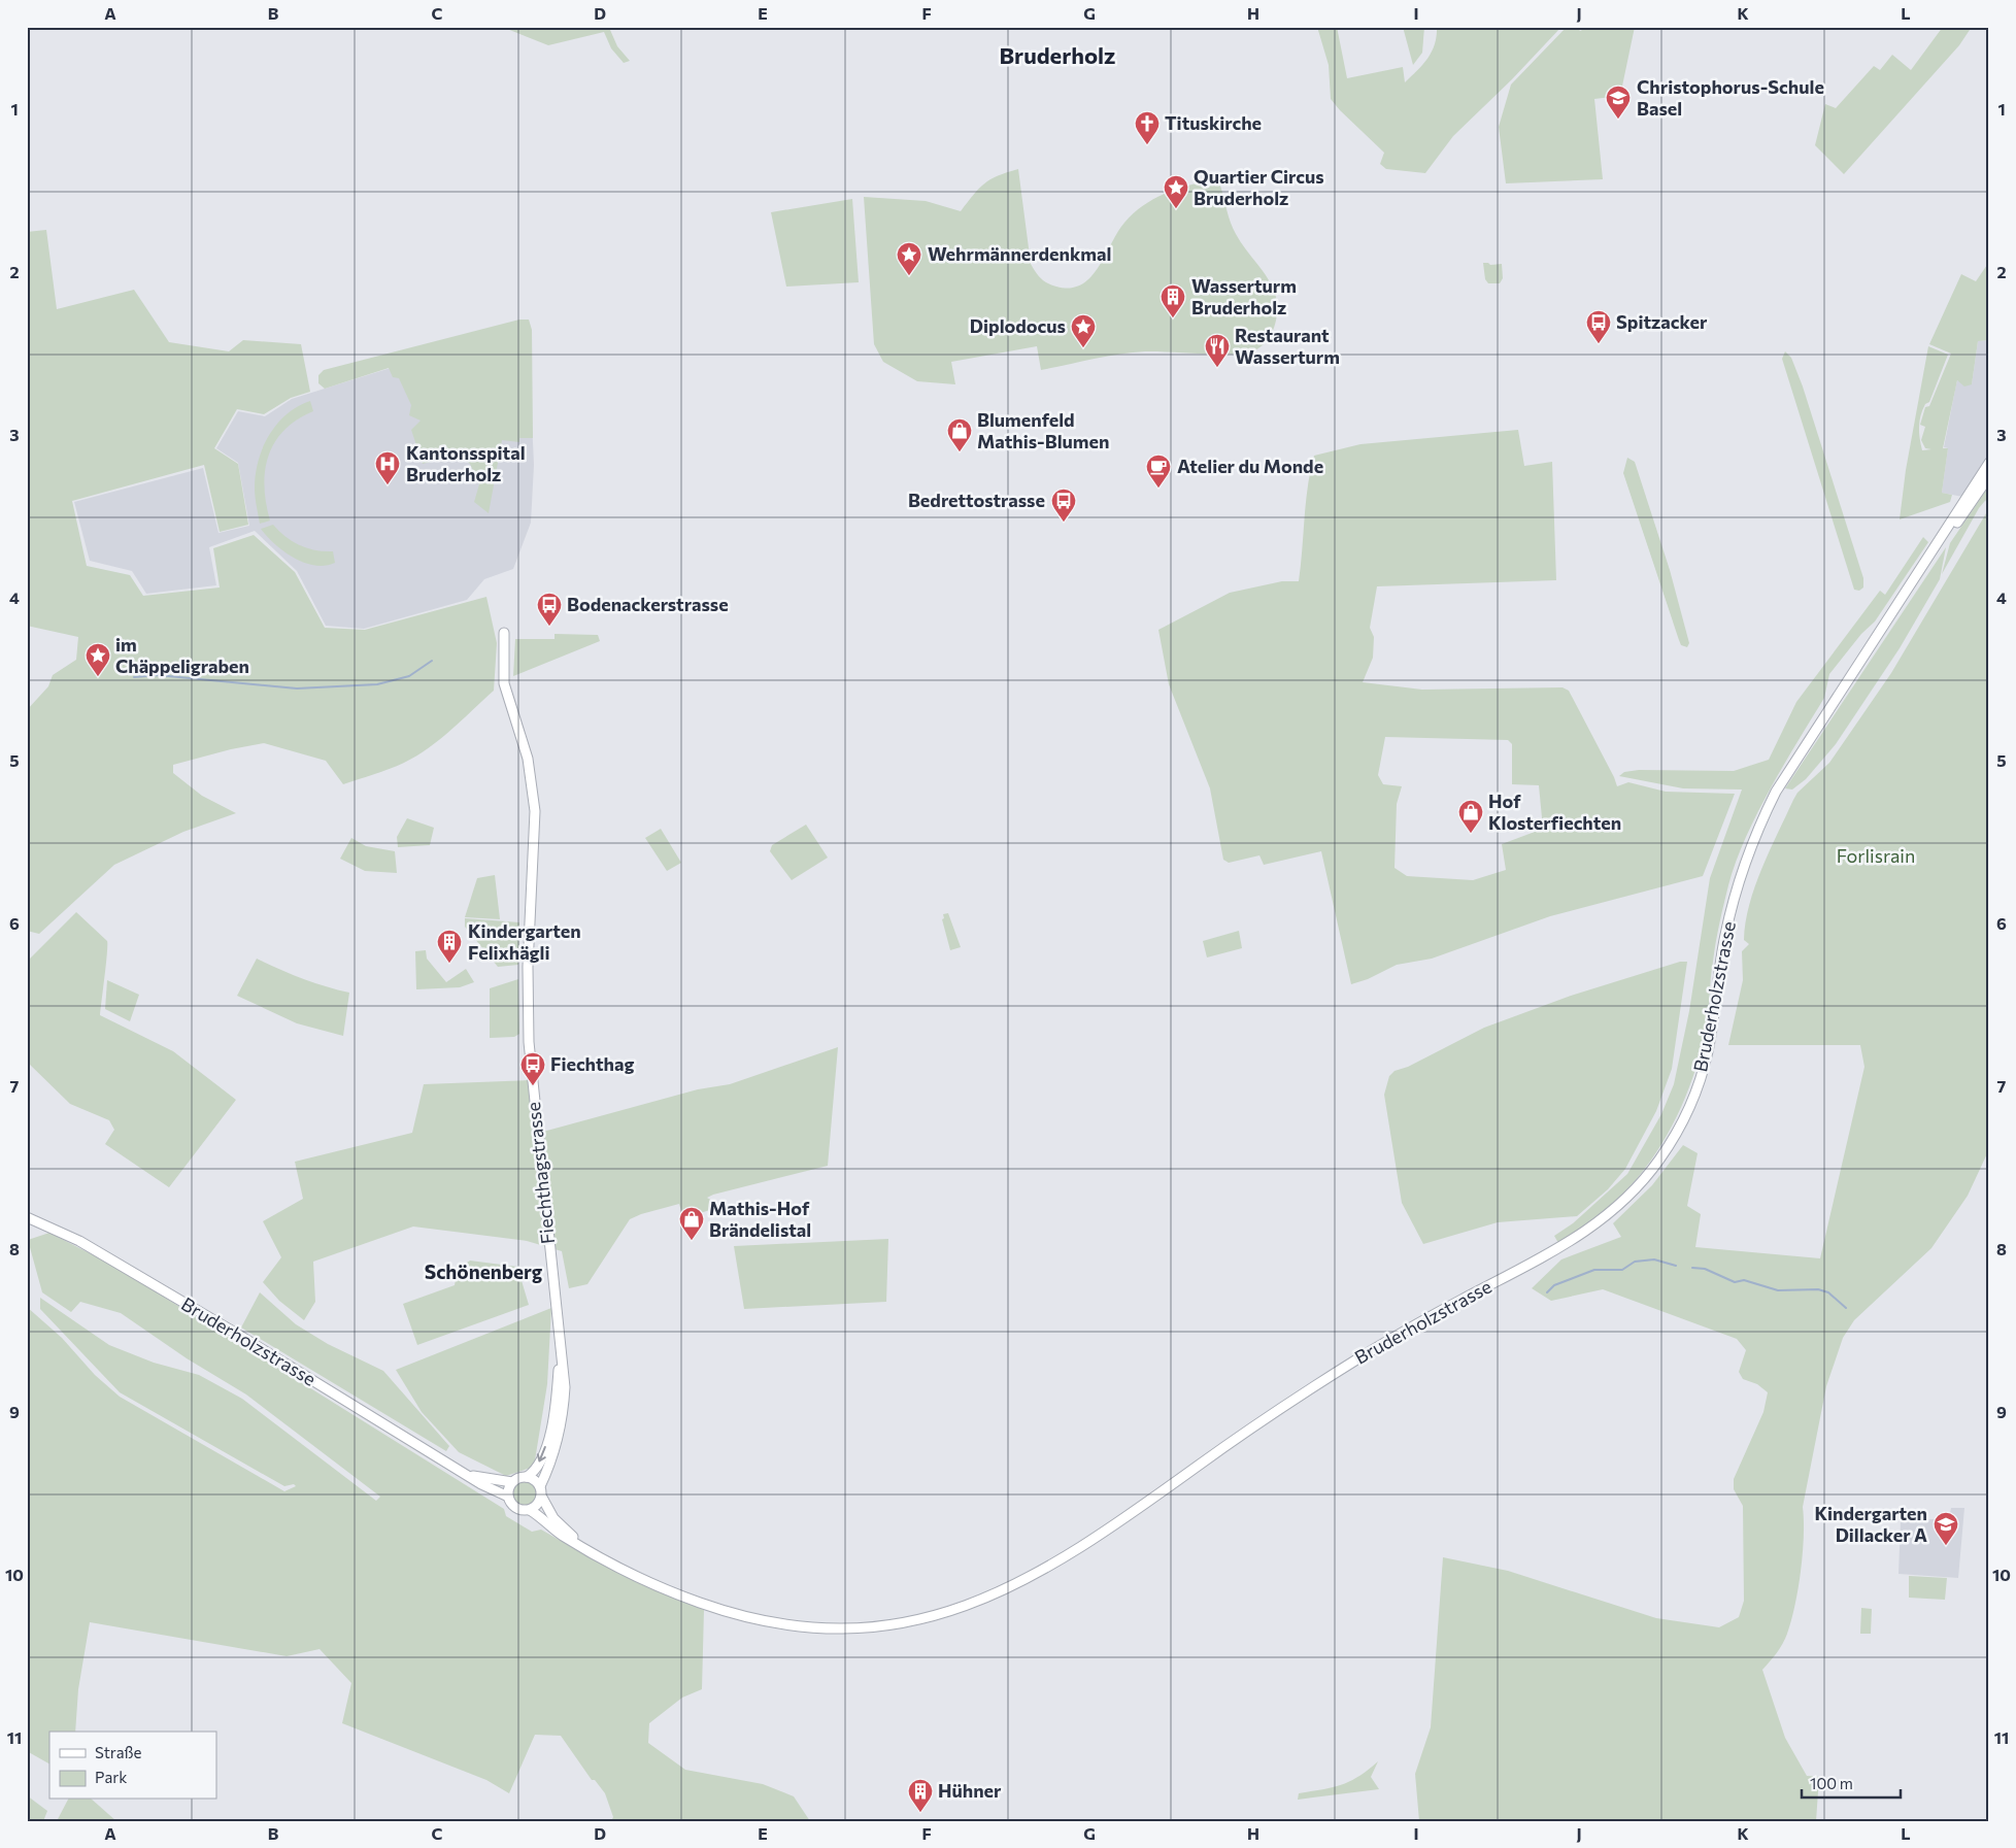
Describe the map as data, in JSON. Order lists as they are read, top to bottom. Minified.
{"streets":{"main road":["Bruderholzstrasse","Fiechthagstrasse"]},"crossings":[["Bruderholzstrasse","Fiechthagstrasse"]],"districts":["Bruderholz","Schönenberg"],"parks":["Forlisrain"],"places":{"school or university":["Christophorus-Schule Basel","Kindergarten Dillacker A"],"church":["Tituskirche"],"place":["Quartier Circus Bruderholz","Wehrmännerdenkmal","Diplodocus","im Chäppeligraben"],"building":["Wasserturm Bruderholz","Kindergarten Felixhägli","Hühner"],"bus stop":["Spitzacker","Bedrettostrasse","Bodenackerstrasse","Fiechthag"],"restaurant":["Restaurant Wasserturm"],"shop":["Blumenfeld Mathis-Blumen","Hof Klosterfiechten","Mathis-Hof Brändelistal"],"hospital":["Kantonsspital Bruderholz"],"cafe":["Atelier du Monde"]},"legend":["Straße","Park"],"scale_bar":"100 m","grid":{"columns":["A","B","C","D","E","F","G","H","I","J","K","L"],"rows":["1","2","3","4","5","6","7","8","9","10","11"]}}
